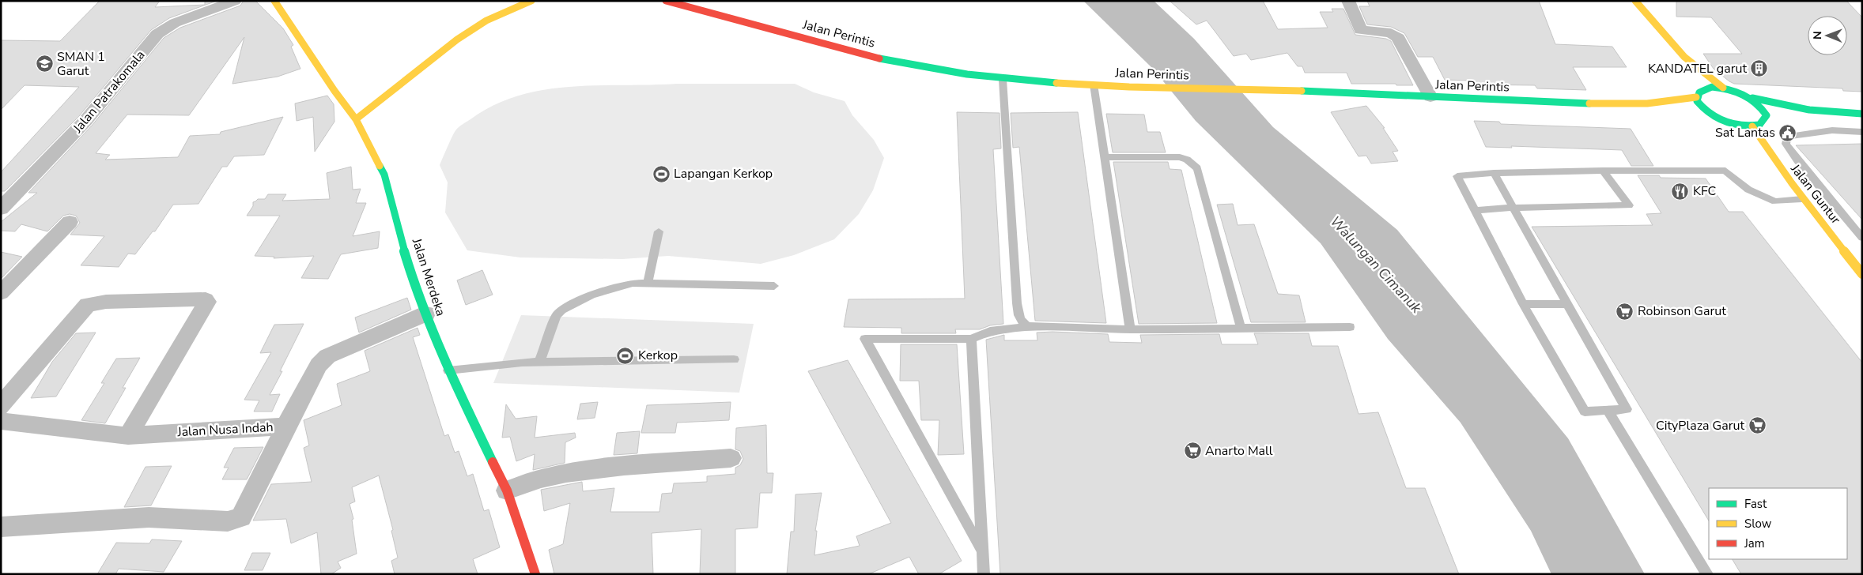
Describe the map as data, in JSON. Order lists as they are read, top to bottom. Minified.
{"streets":{"street":["Jalan Perintis","Jalan Patrakomala","Jalan Guntur","Jalan Merdeka","Jalan Nusa Indah"]},"crossings":[["Jalan Merdeka","Jalan Nusa Indah"]],"water":["Walungan Cimanuk"],"places":{"school or university":["SMAN 1 Garut"],"building":["KANDATEL garut"],"public building":["Sat Lantas"],"sports":["Lapangan Kerkop","Kerkop"],"restaurant":["KFC"],"supermarket":["Robinson Garut","CityPlaza Garut","Anarto Mall"]},"legend":["Fast","Slow","Jam"],"north":"left"}
